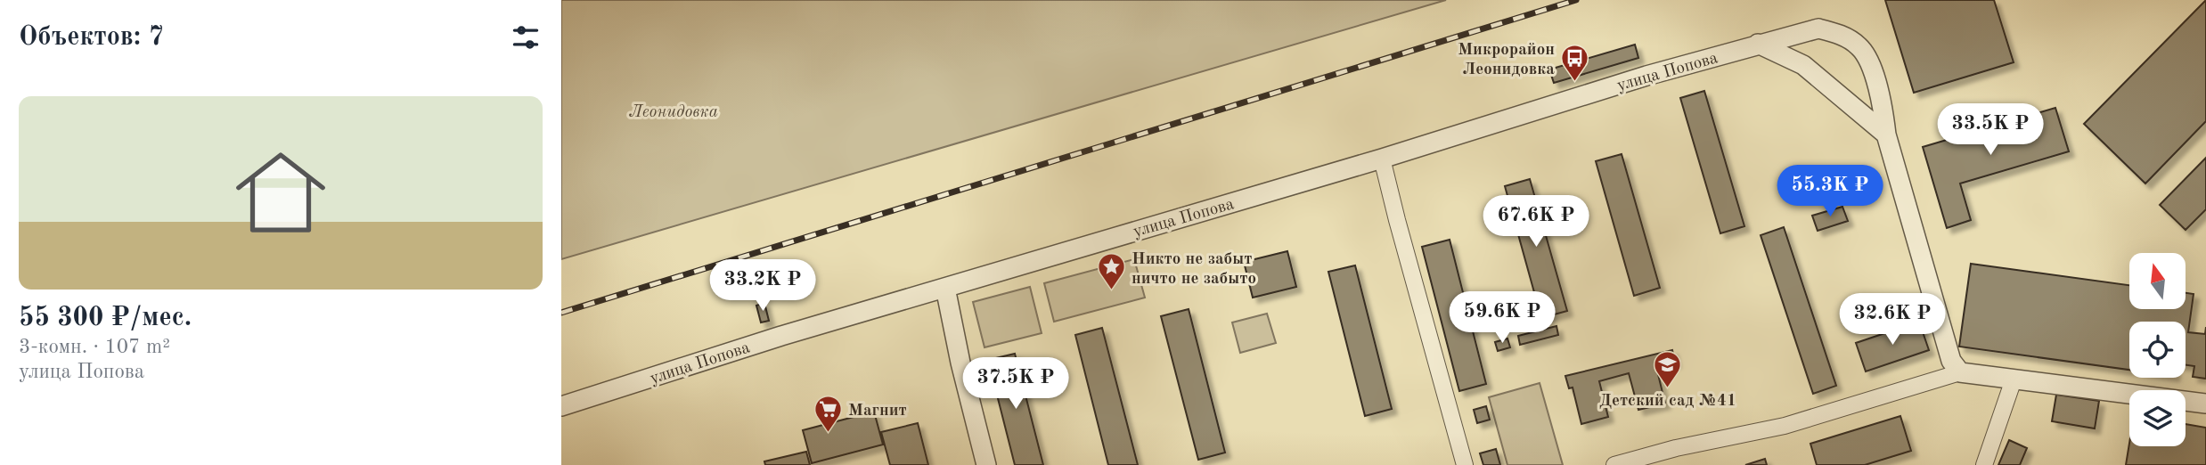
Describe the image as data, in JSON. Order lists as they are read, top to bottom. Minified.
{"streets":{"street":["улица Попова"]},"parks":["Леонидовка"],"places":{"bus stop":["Микрорайон Леонидовка"],"place":["Никто не забыт ничто не забыто"],"school or university":["Детский сад №41"],"supermarket":["Магнит"]},"north":"top","page":{"heading":"Объектов: 7","list":[{"name":"55 300 ₽/мес.","note":"3-комн. · 107 m² · улица Попова"}],"price":["33.5K ₽","55.3K ₽","67.6K ₽","33.2K ₽","59.6K ₽","32.6K ₽","37.5K ₽"]}}
